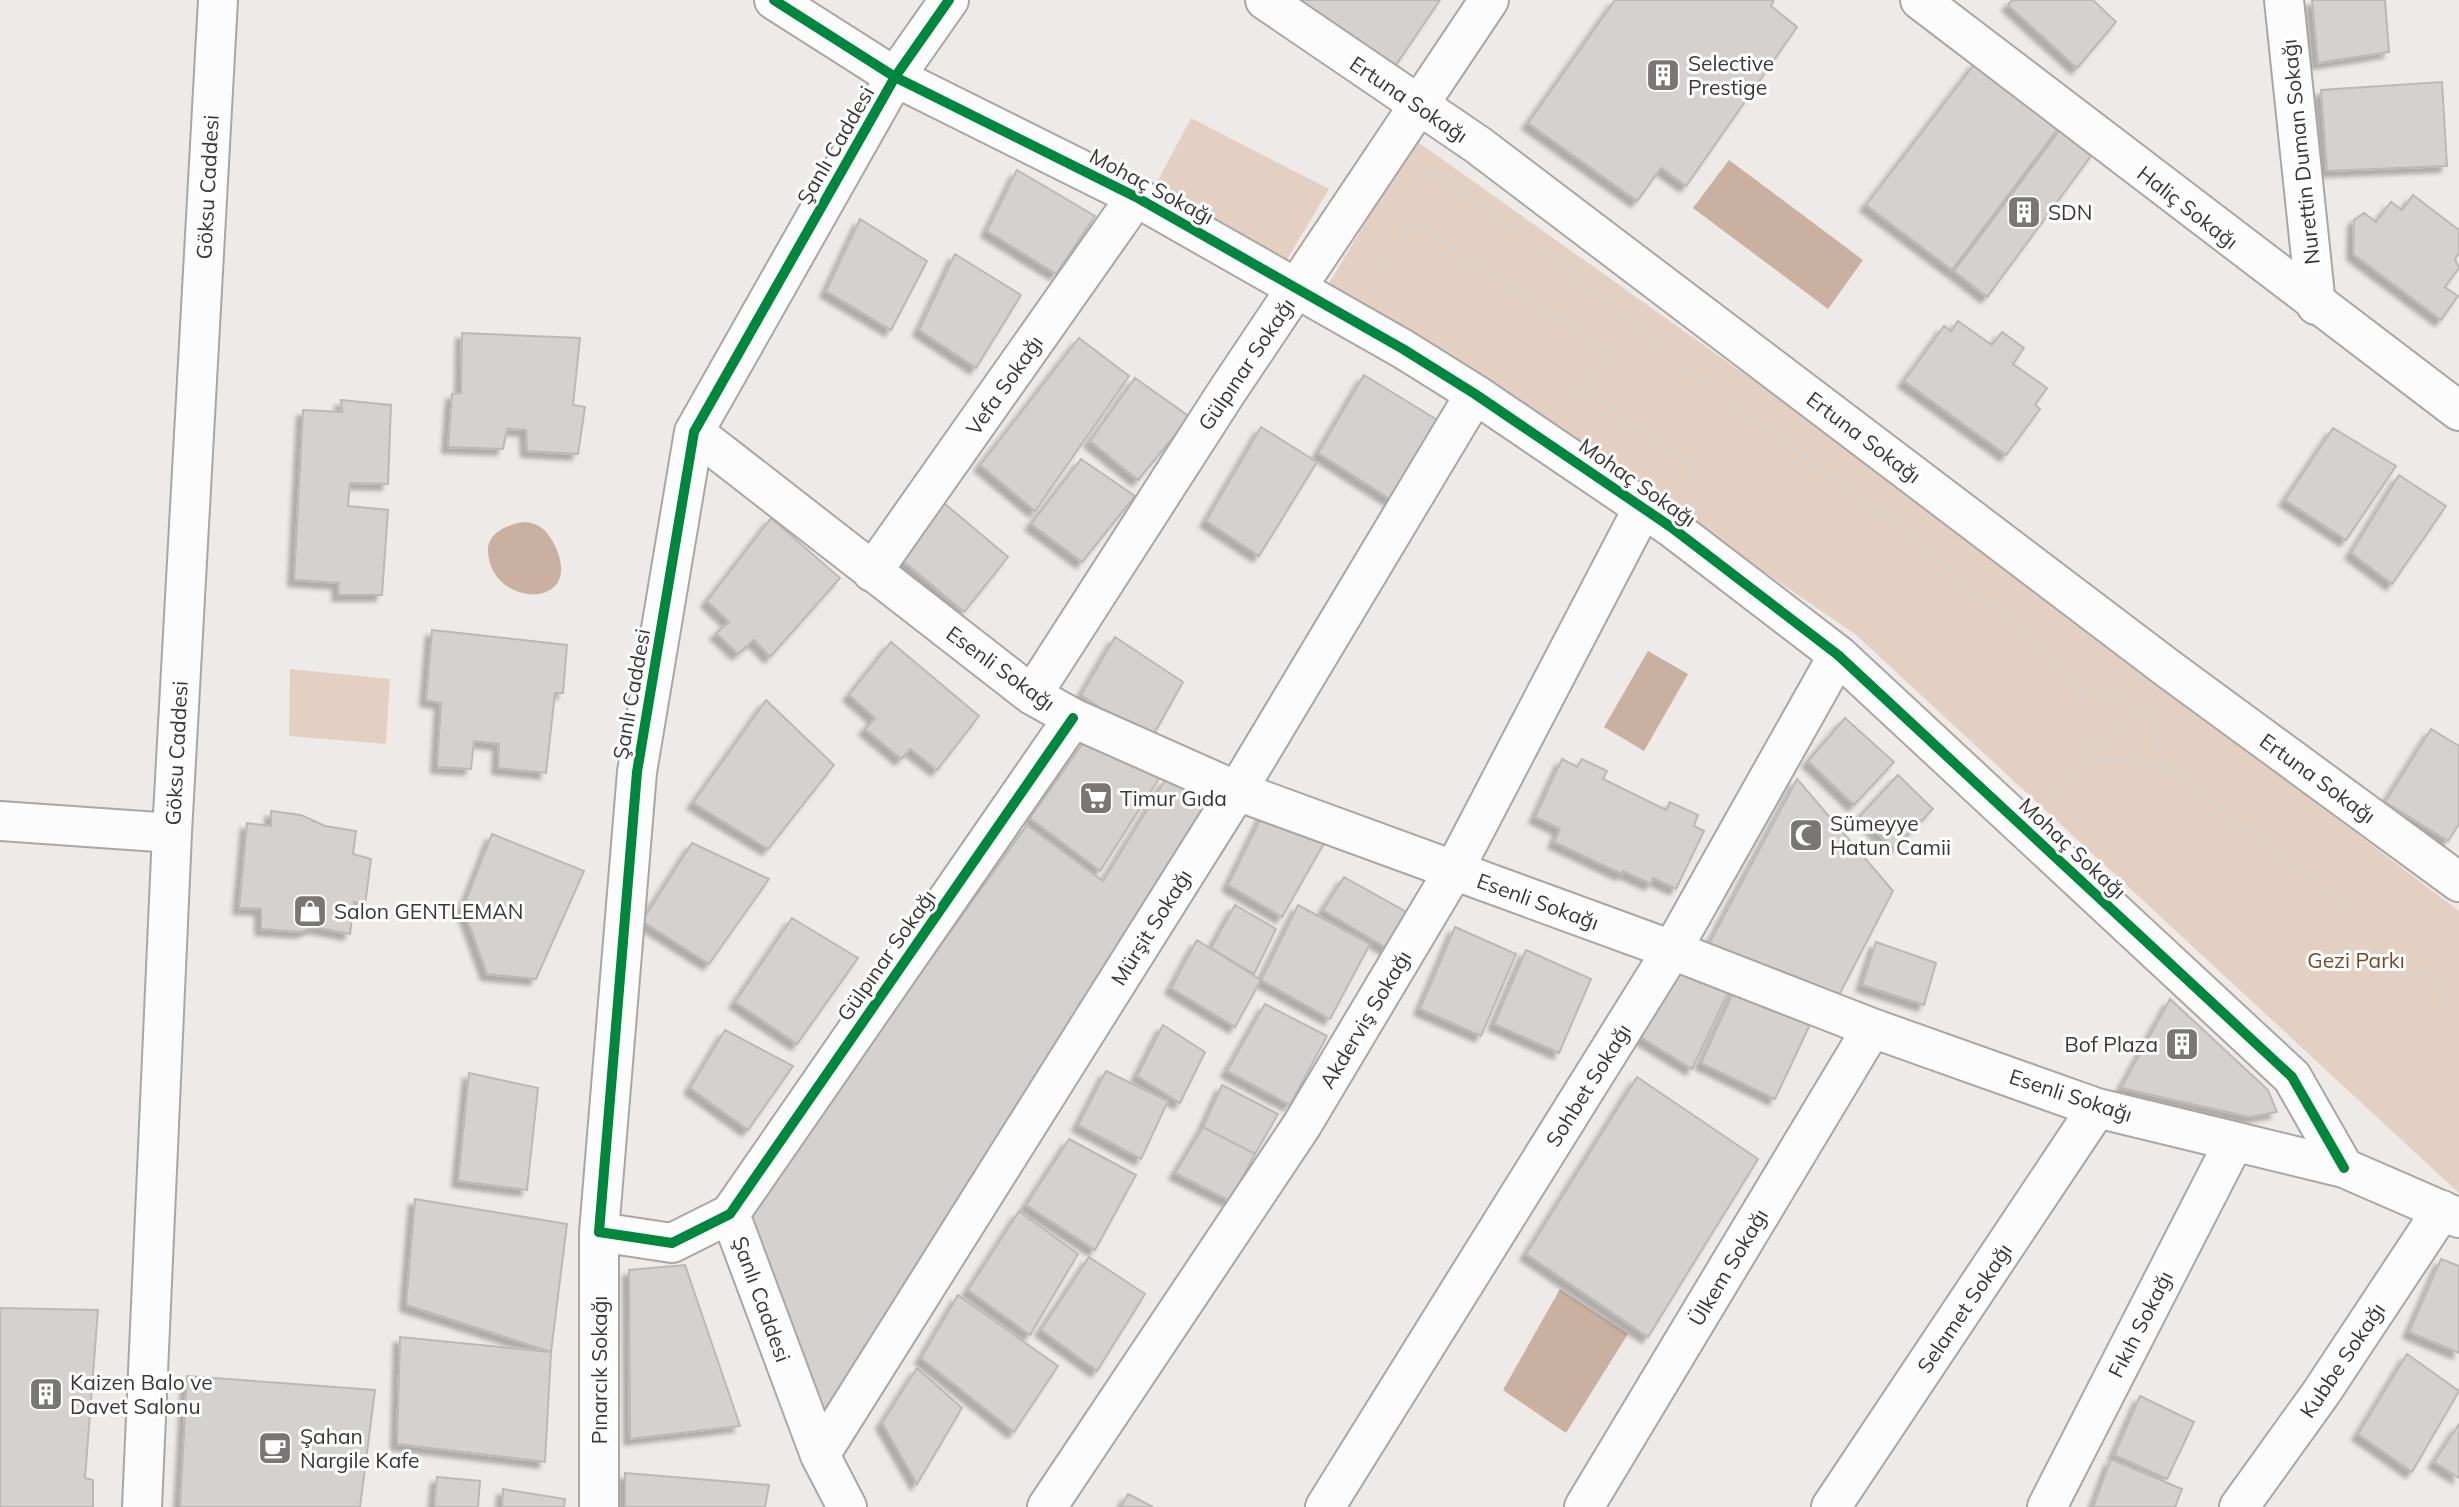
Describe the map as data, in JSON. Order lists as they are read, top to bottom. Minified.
{"streets":{"street":["Ertuna Sokağı","Şanlı Caddesi","Nurettin Duman Sokağı","Mohaç Sokağı","Göksu Caddesi","Haliç Sokağı","Gülpınar Sokağı","Vefa Sokağı","Esenli Sokağı","Mürşit Sokağı","Akderviş Sokağı","Sohbet Sokağı","Ülkem Sokağı","Selamet Sokağı","Fıkıh Sokağı","Kubbe Sokağı","Pınarcık Sokağı"]},"crossings":[["Ertuna Sokağı","Gülpınar Sokağı"],["Şanlı Caddesi","Mohaç Sokağı"],["Şanlı Caddesi","Gülpınar Sokağı"],["Şanlı Caddesi","Esenli Sokağı"],["Şanlı Caddesi","Mürşit Sokağı"],["Şanlı Caddesi","Pınarcık Sokağı"],["Nurettin Duman Sokağı","Haliç Sokağı"],["Mohaç Sokağı","Gülpınar Sokağı"],["Mohaç Sokağı","Vefa Sokağı"],["Mohaç Sokağı","Esenli Sokağı"],["Mohaç Sokağı","Mürşit Sokağı"],["Mohaç Sokağı","Akderviş Sokağı"],["Mohaç Sokağı","Sohbet Sokağı"],["Gülpınar Sokağı","Esenli Sokağı"],["Vefa Sokağı","Esenli Sokağı"],["Esenli Sokağı","Mürşit Sokağı"],["Esenli Sokağı","Akderviş Sokağı"],["Esenli Sokağı","Sohbet Sokağı"],["Esenli Sokağı","Ülkem Sokağı"],["Esenli Sokağı","Selamet Sokağı"],["Esenli Sokağı","Fıkıh Sokağı"],["Esenli Sokağı","Kubbe Sokağı"]],"parks":["Gezi Parkı"],"places":{"building":["Selective Prestige","SDN","Bof Plaza","Kaizen Balo ve Davet Salonu"],"supermarket":["Timur Gıda"],"mosque":["Sümeyye Hatun Camii"],"shop":["Salon GENTLEMAN"],"cafe":["Şahan Nargile Kafe"]}}
